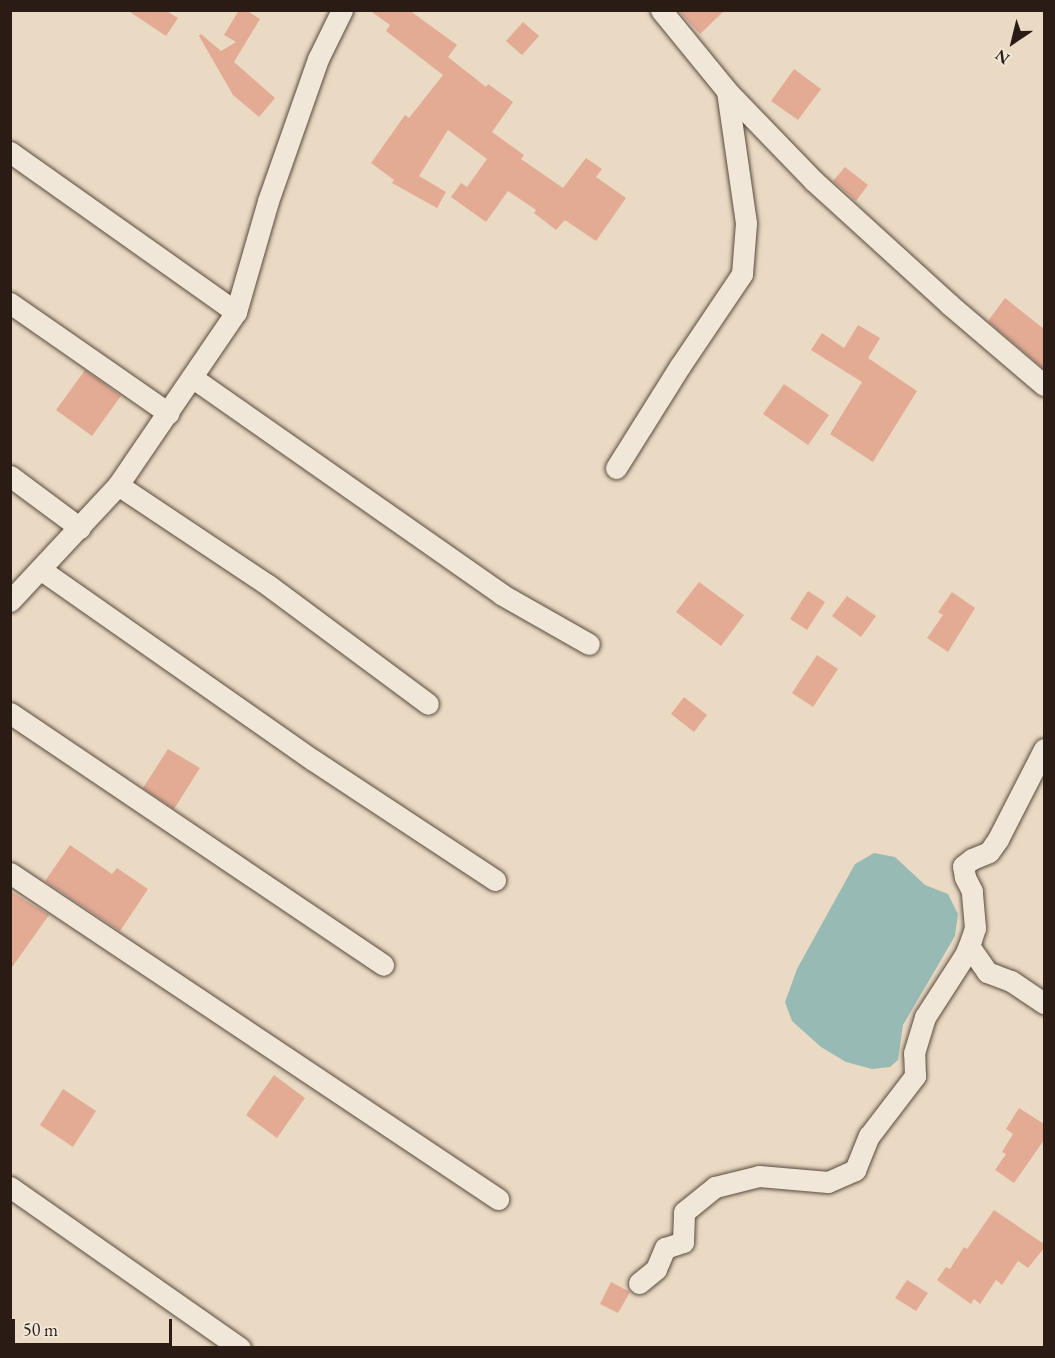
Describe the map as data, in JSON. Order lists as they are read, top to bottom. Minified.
{"scale_bar":"50 m","north":"bottom left"}
